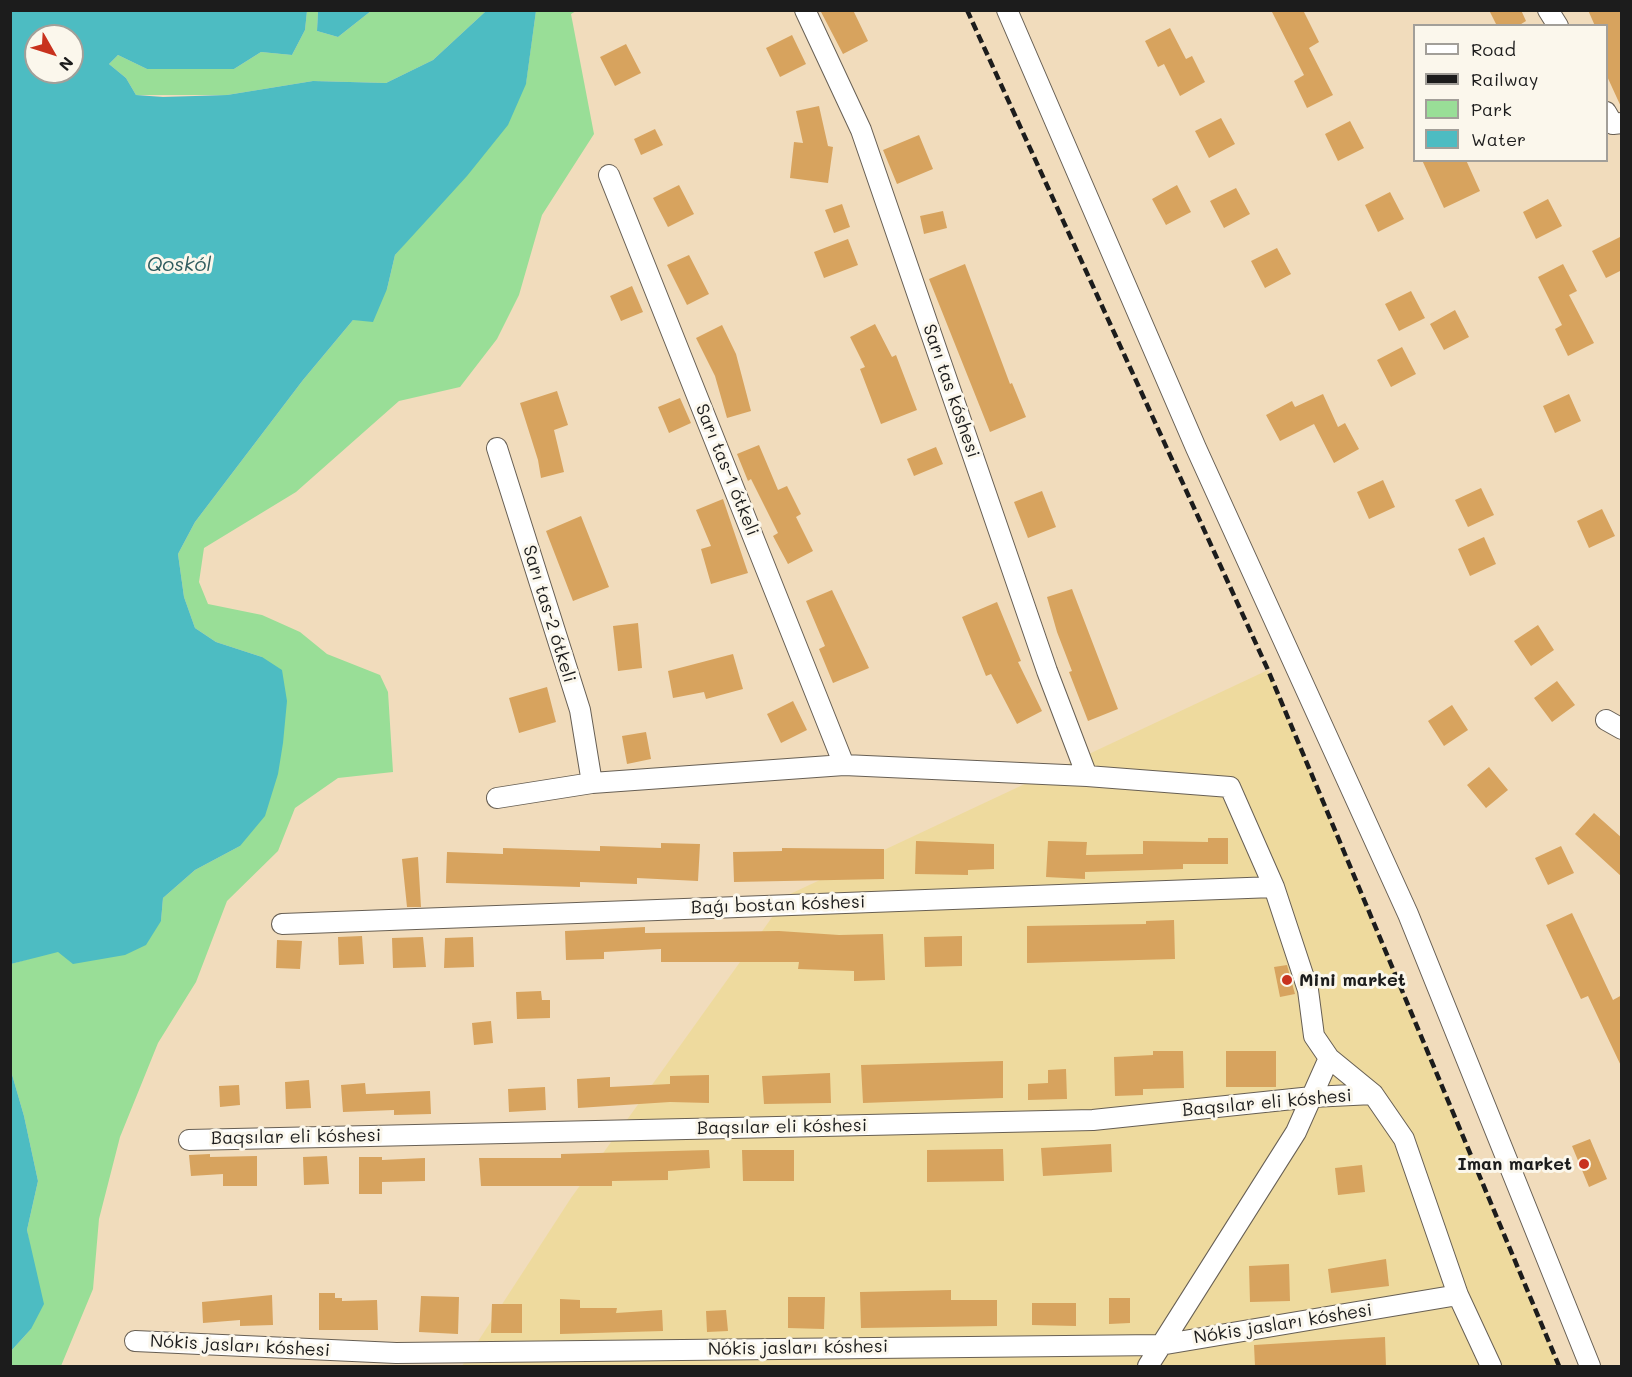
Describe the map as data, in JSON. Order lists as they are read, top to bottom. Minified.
{"streets":{"street":["Sarı tas kóshesi","Sarı tas-1 ótkeli","Sarı tas-2 ótkeli","Baǵı bostan kóshesi","Baqsılar eli kóshesi","Nókis jasları kóshesi"]},"water":["Qoskól"],"places":["Mini market","Iman market"],"legend":["Road","Railway","Park","Water"],"north":"bottom right"}
